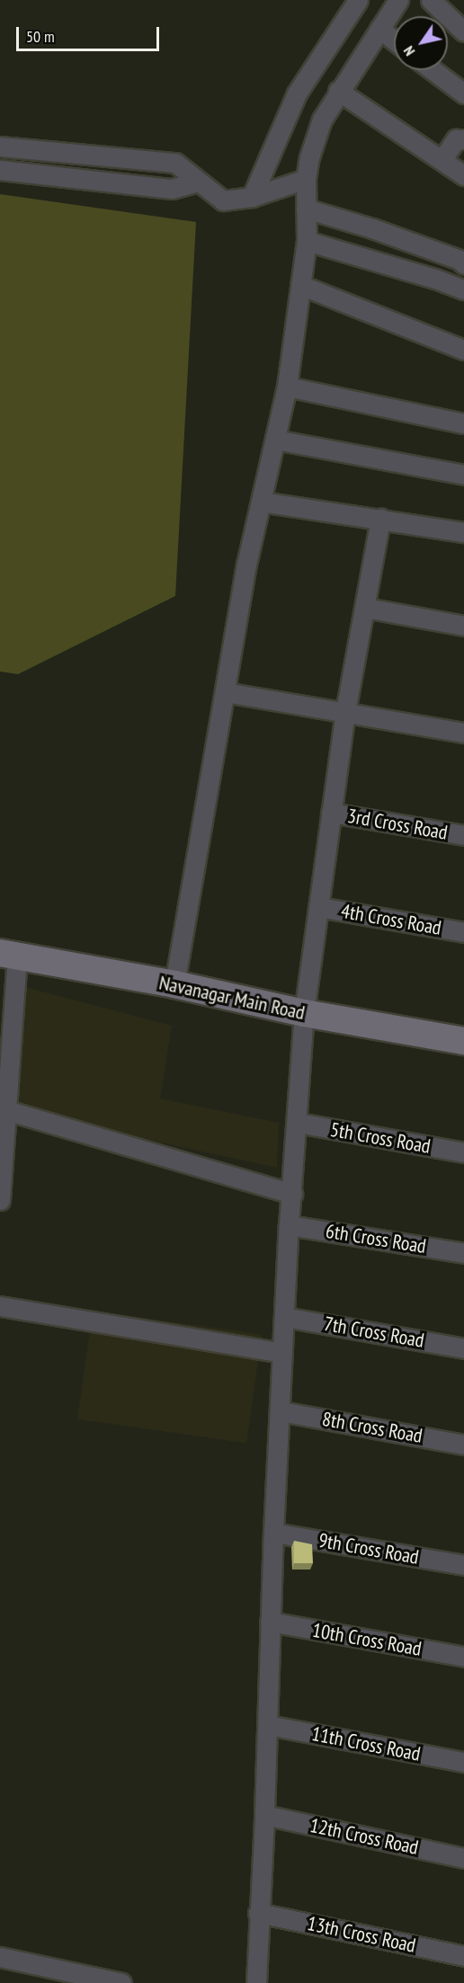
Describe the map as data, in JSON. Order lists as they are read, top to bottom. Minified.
{"streets":{"main road":["Navanagar Main Road"],"street":["3rd Cross Road","4th Cross Road","5th Cross Road","6th Cross Road","7th Cross Road","8th Cross Road","9th Cross Road","10th Cross Road","11th Cross Road","12th Cross Road","13th Cross Road"]},"scale_bar":"50 m","north":"bottom left"}
